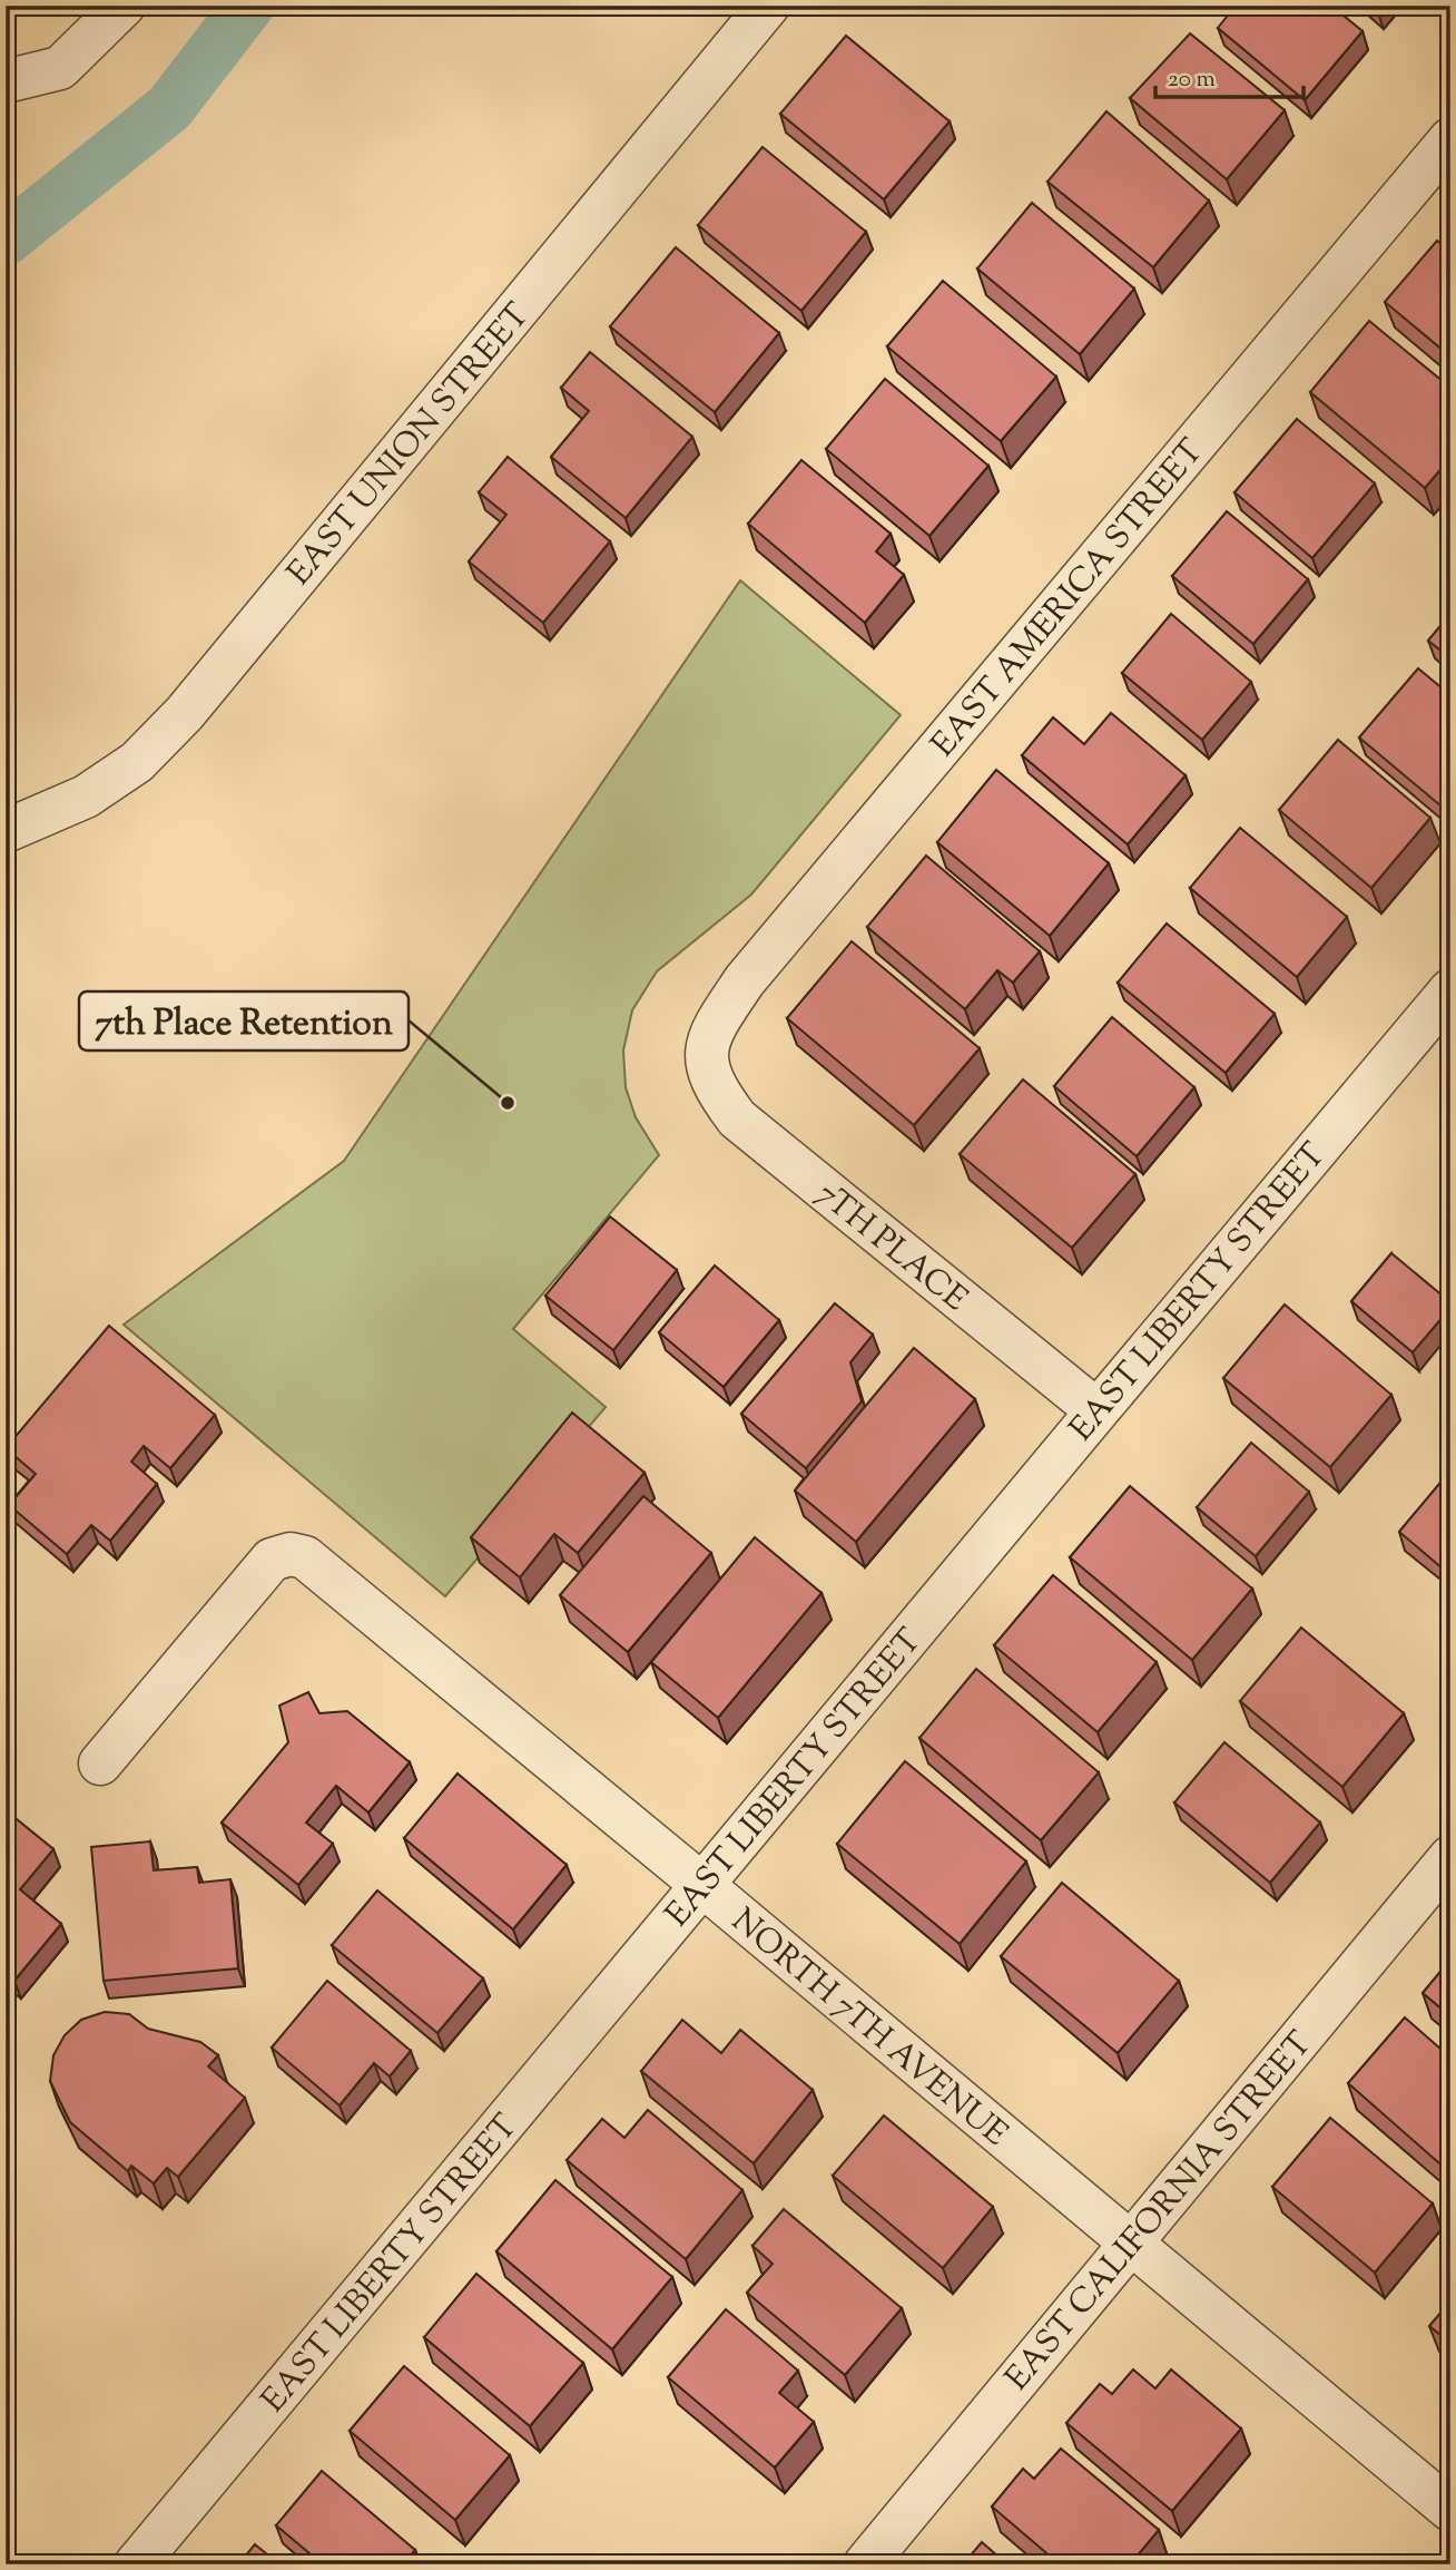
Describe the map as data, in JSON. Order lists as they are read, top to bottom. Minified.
{"streets":{"street":["EAST UNION STREET","EAST AMERICA STREET","7TH PLACE","EAST LIBERTY STREET","NORTH 7TH AVENUE","EAST CALIFORNIA STREET"]},"crossings":[["EAST AMERICA STREET","7TH PLACE"],["7TH PLACE","EAST LIBERTY STREET"],["EAST LIBERTY STREET","NORTH 7TH AVENUE"],["NORTH 7TH AVENUE","EAST CALIFORNIA STREET"]],"places":["7th Place Retention"],"scale_bar":"20 m"}
